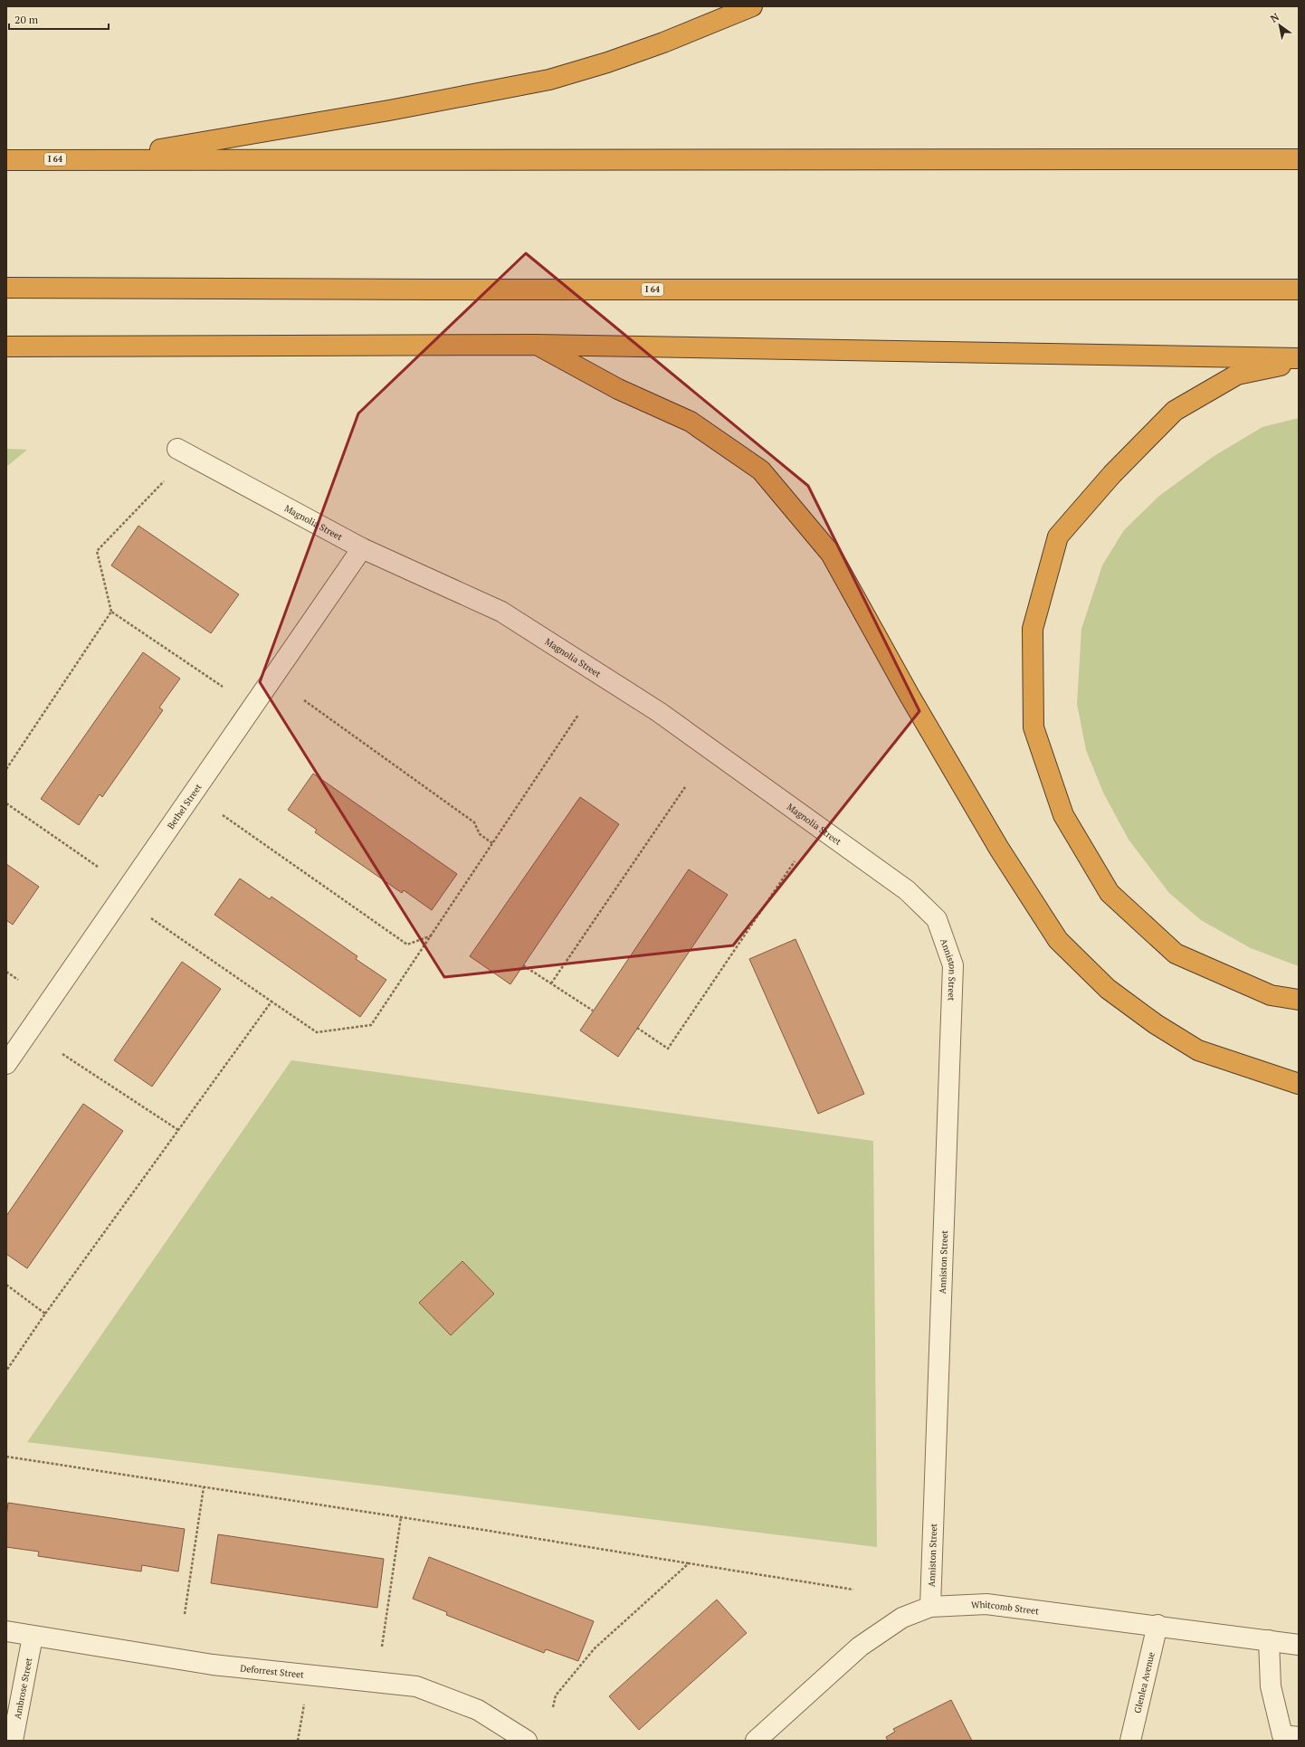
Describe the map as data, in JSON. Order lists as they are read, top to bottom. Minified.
{"streets":{"highway":["I 64"],"street":["Magnolia Street","Bethel Street","Anniston Street","Whitcomb Street","Deforrest Street","Glenlea Avenue","Ambrose Street"]},"crossings":[["Magnolia Street","Bethel Street"],["Magnolia Street","Anniston Street"],["Anniston Street","Whitcomb Street"],["Whitcomb Street","Glenlea Avenue"],["Deforrest Street","Ambrose Street"]],"scale_bar":"20 m","north":"top left"}
